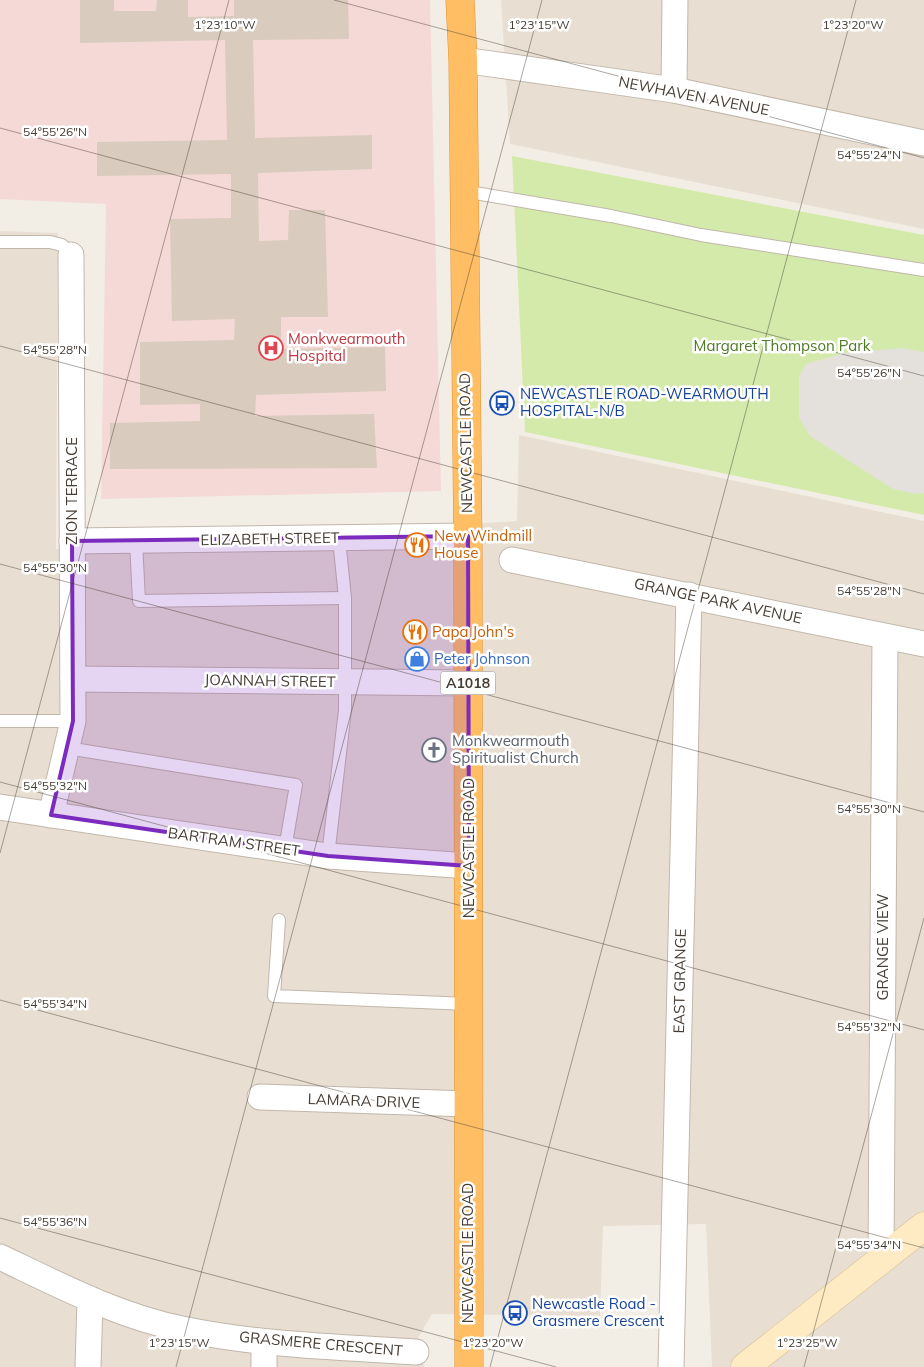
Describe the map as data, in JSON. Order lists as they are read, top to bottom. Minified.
{"streets":{"highway":["NEWCASTLE ROAD","A1018"],"street":["NEWHAVEN AVENUE","ZION TERRACE","ELIZABETH STREET","GRANGE PARK AVENUE","JOANNAH STREET","BARTRAM STREET","GRANGE VIEW","EAST GRANGE","LAMARA DRIVE","GRASMERE CRESCENT"]},"crossings":[["NEWHAVEN AVENUE","NEWCASTLE ROAD"],["NEWCASTLE ROAD","ELIZABETH STREET"],["NEWCASTLE ROAD","JOANNAH STREET"],["NEWCASTLE ROAD","BARTRAM STREET"],["NEWCASTLE ROAD","LAMARA DRIVE"],["ZION TERRACE","ELIZABETH STREET"],["ZION TERRACE","JOANNAH STREET"],["ZION TERRACE","BARTRAM STREET"],["GRANGE PARK AVENUE","GRANGE VIEW"],["GRANGE PARK AVENUE","EAST GRANGE"]],"parks":["Margaret Thompson Park"],"places":{"hospital":["Monkwearmouth Hospital"],"bus stop":["NEWCASTLE ROAD-WEARMOUTH HOSPITAL-N/B","Newcastle Road - Grasmere Crescent"],"restaurant":["New Windmill House","Papa John's"],"shop":["Peter Johnson"],"church":["Monkwearmouth Spiritualist Church"]},"coordinates":["1°23'10\"W","1°23'15\"W","1°23'20\"W","54°55'26\"N","54°55'24\"N","54°55'28\"N","54°55'30\"N","54°55'32\"N","54°55'34\"N","54°55'36\"N","1°23'25\"W"]}
